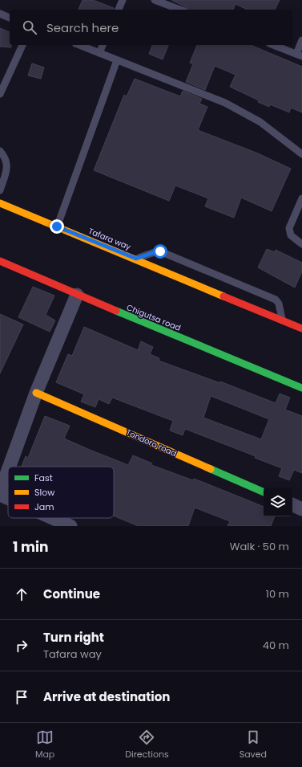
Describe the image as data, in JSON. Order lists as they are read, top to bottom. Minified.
{"streets":{"street":["Tafara way","Chigutsa road","Tondoro road"]},"legend":["Fast","Slow","Jam"],"page":{"search":"Search here","heading":["1 min","Walk · 50 m"],"list":[["Continue","10 m"],["Turn right","Tafara way","40 m"],"Arrive at destination"],"nav":["Map","Directions","Saved"]}}
